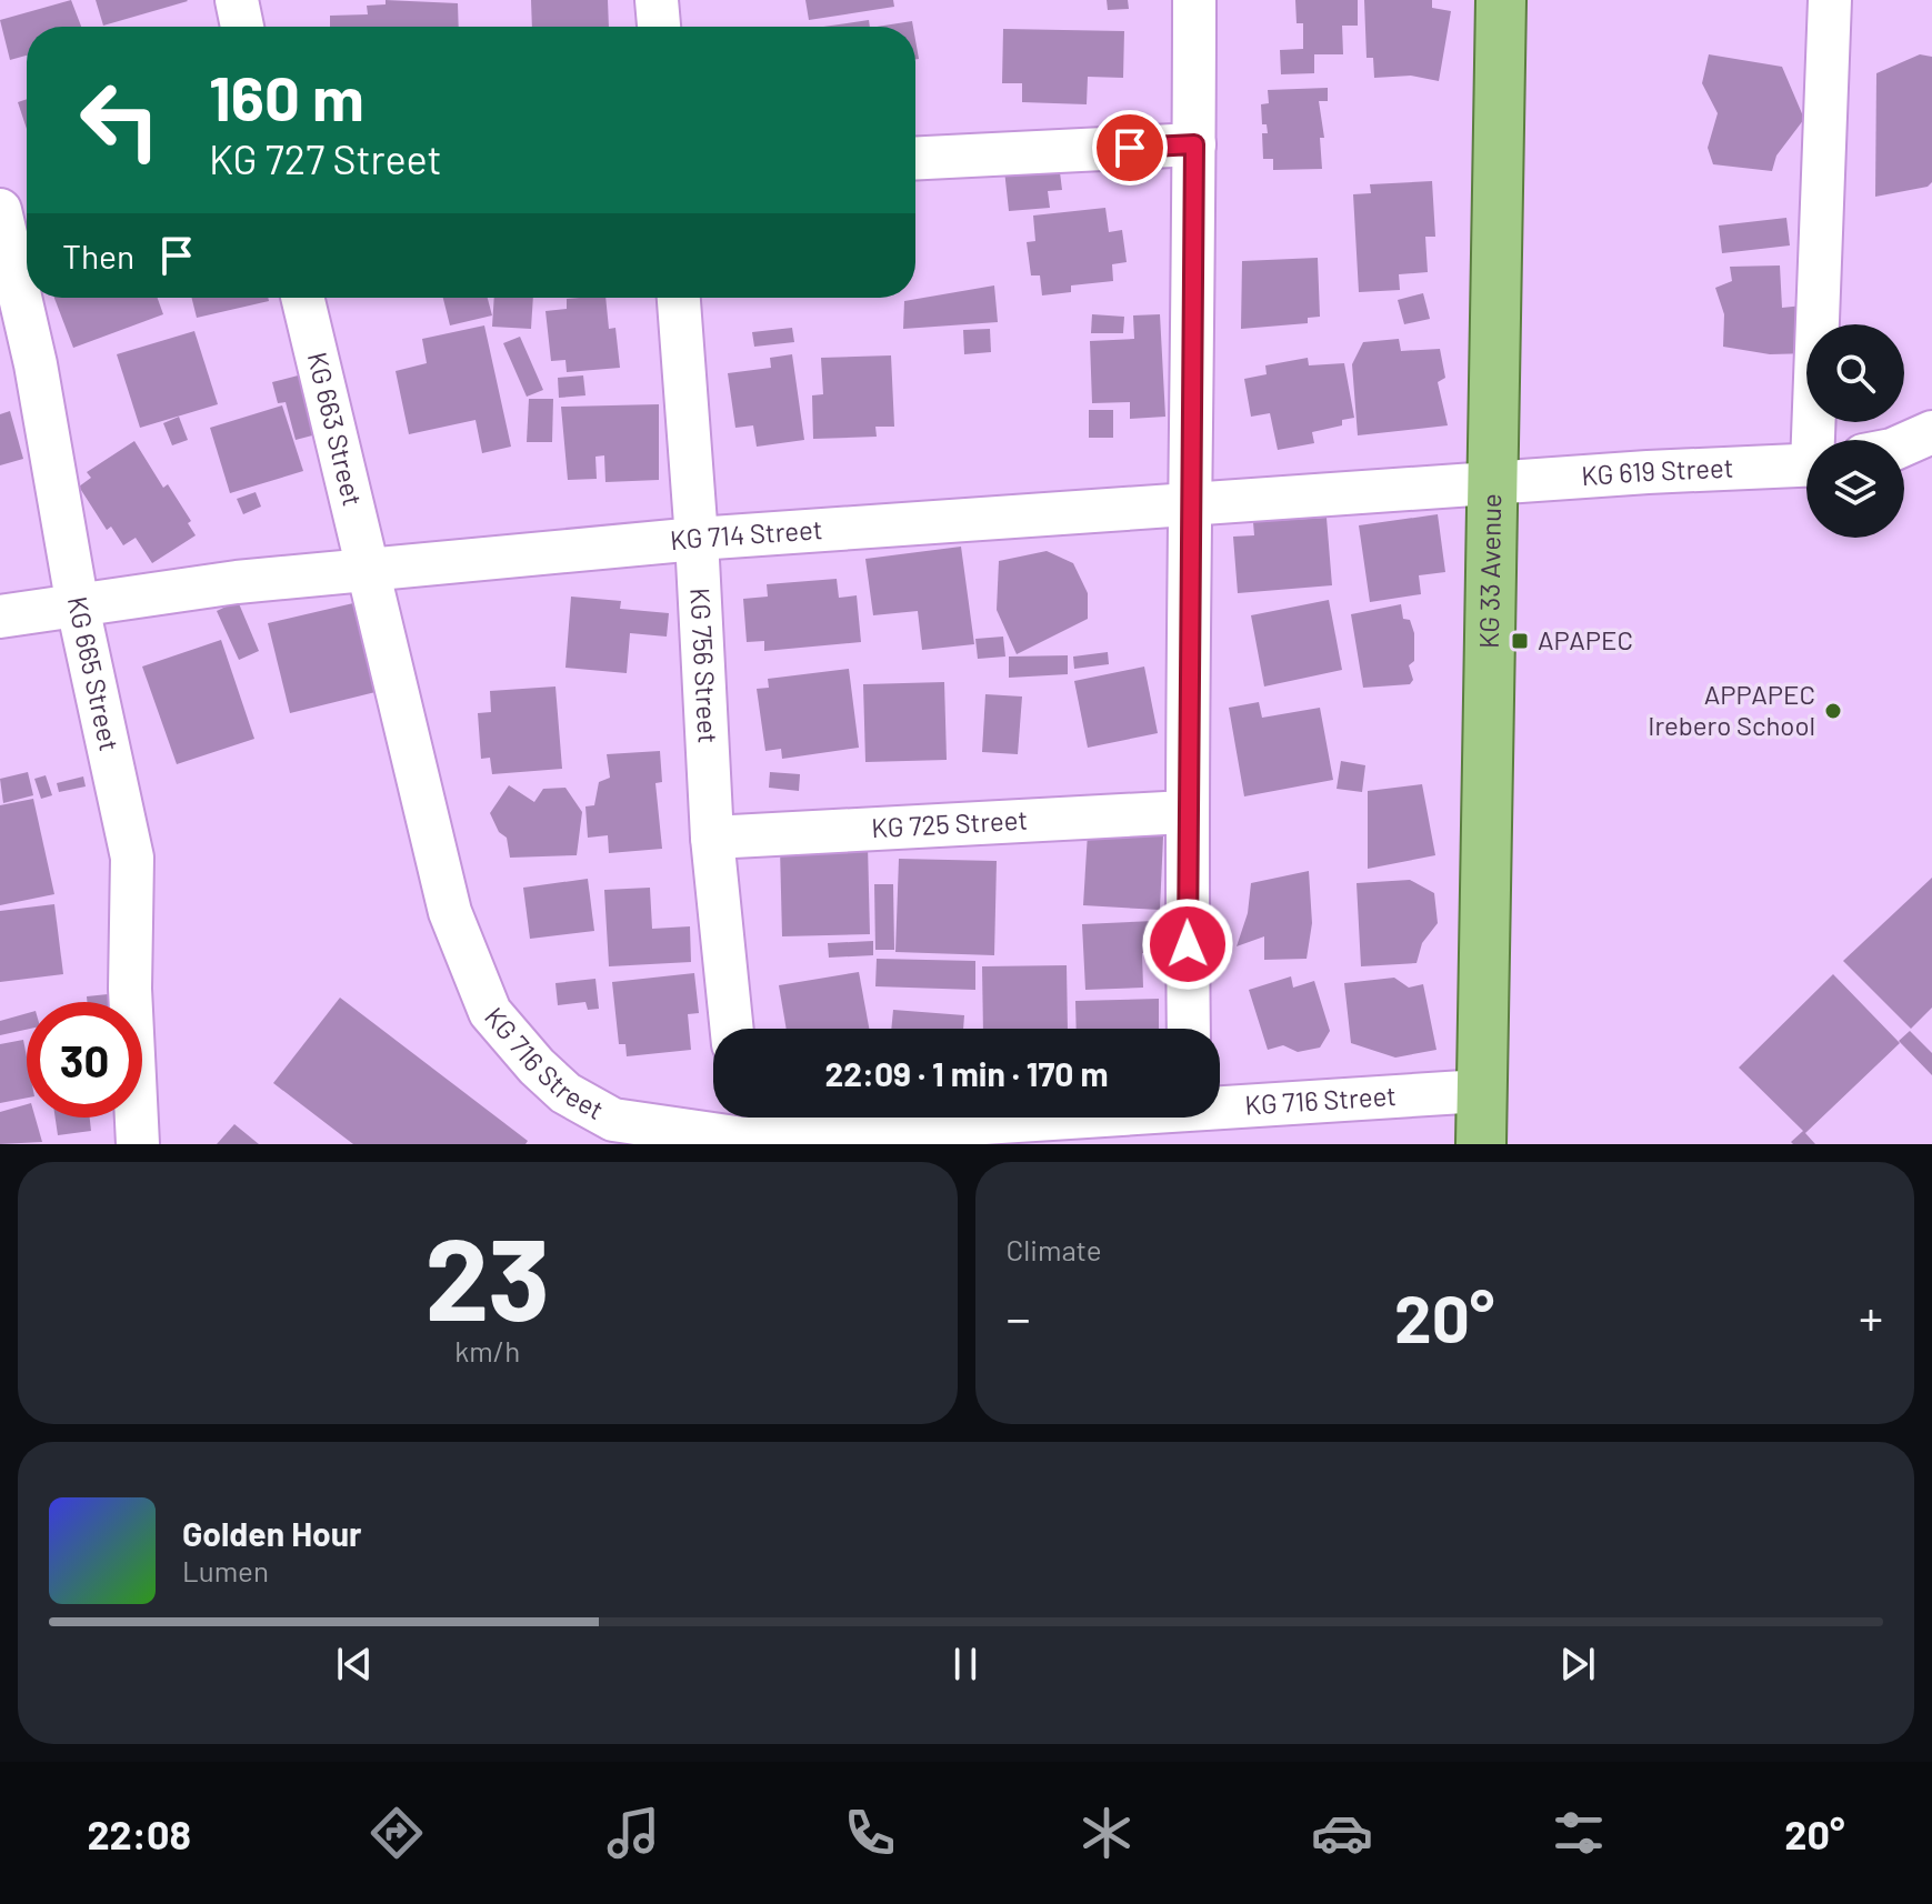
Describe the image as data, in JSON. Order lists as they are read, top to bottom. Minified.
{"streets":{"main road":["KG 33 Avenue"],"street":["KG 663 Street","KG 619 Street","KG 714 Street","KG 756 Street","KG 665 Street","KG 725 Street","KG 716 Street"]},"crossings":[["KG 663 Street","KG 714 Street"],["KG 663 Street","KG 716 Street"],["KG 619 Street","KG 714 Street"],["KG 619 Street","KG 33 Avenue"],["KG 714 Street","KG 33 Avenue"],["KG 714 Street","KG 756 Street"],["KG 714 Street","KG 665 Street"],["KG 714 Street","KG 716 Street"],["KG 33 Avenue","KG 716 Street"],["KG 756 Street","KG 725 Street"]],"places":{"transit":["APAPEC"],"other":["APPAPEC Irebero School"]},"page":{"turn":["160 m","KG 727 Street"],"then":"Then","limit":"30","trip":"22:09 · 1 min · 170 m","tile":[["23","km/h"],"Climate"],"heat":["−","20°","+"],"song":["Golden Hour","Lumen"],"tabs":["22:08","20°"]}}
